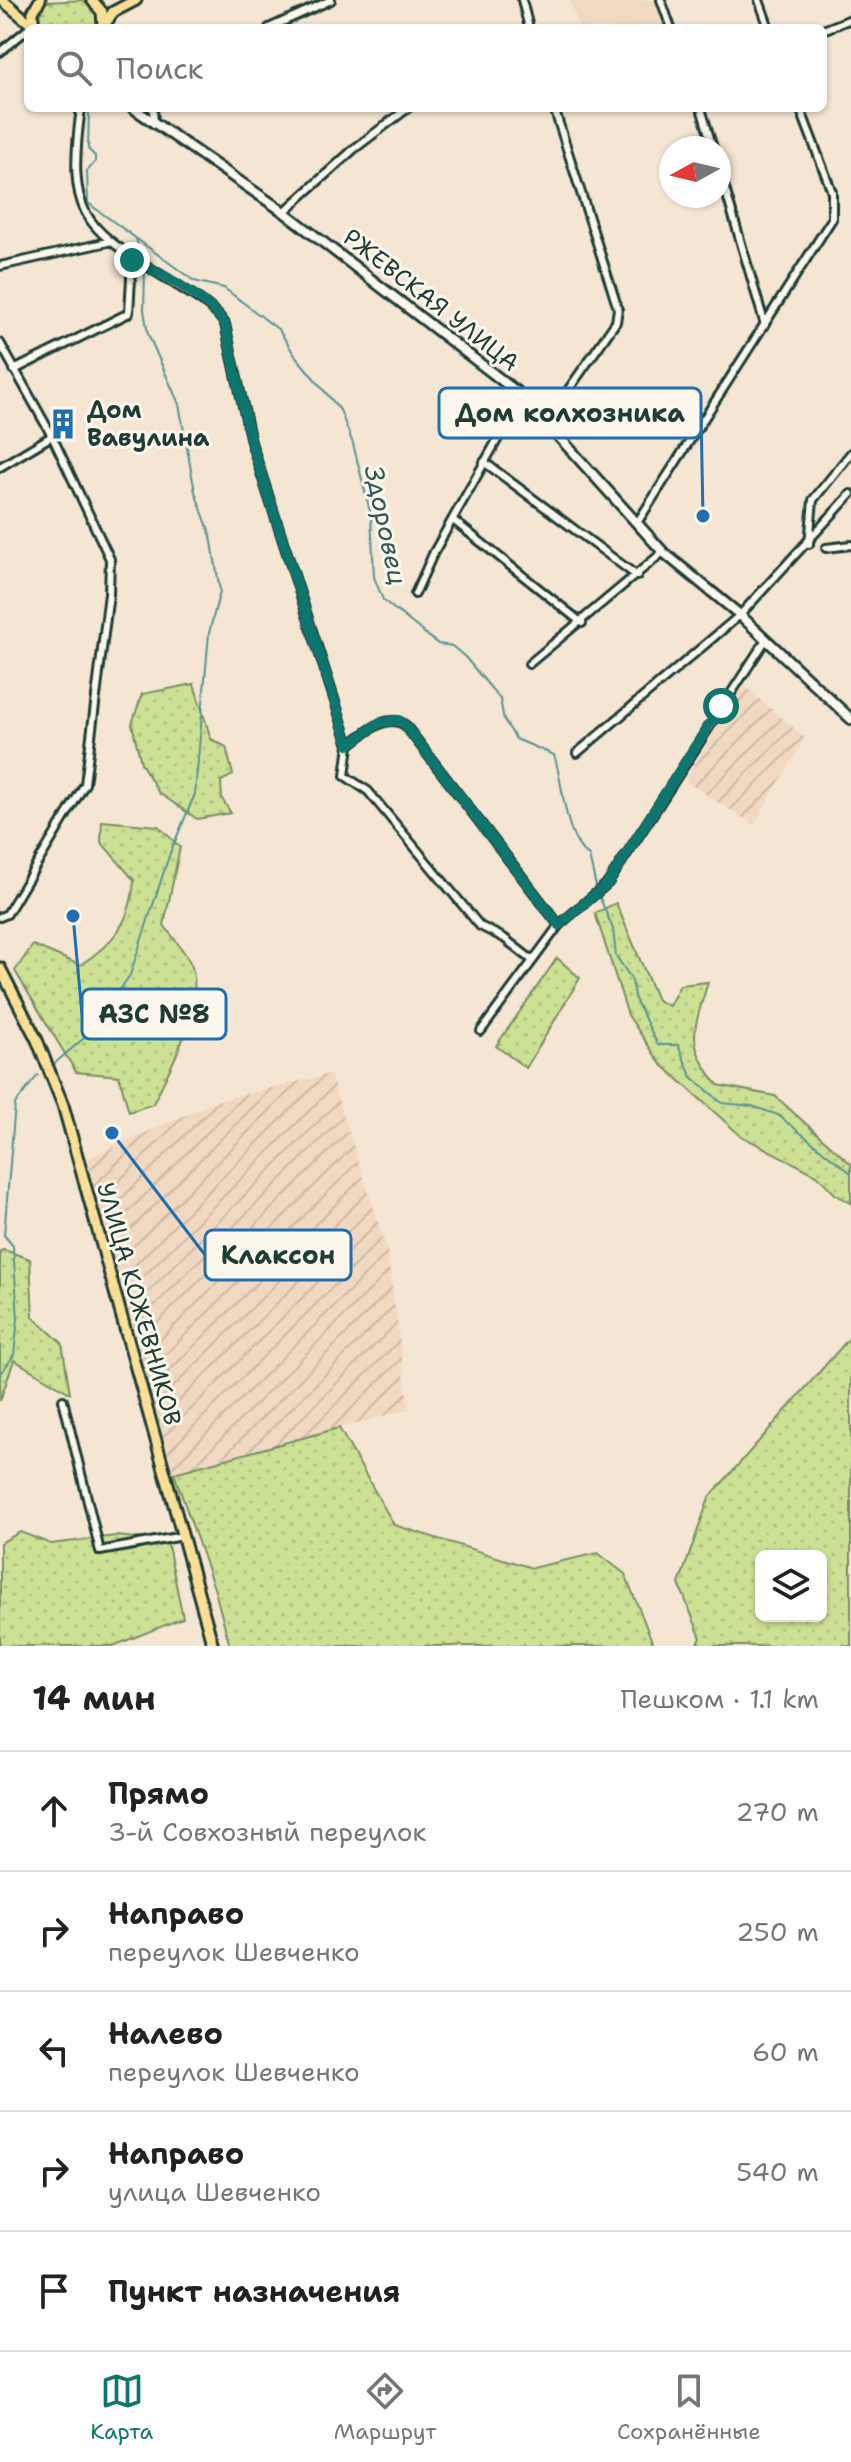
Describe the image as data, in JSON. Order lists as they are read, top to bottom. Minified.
{"streets":{"main road":["РЖЕВСКАЯ УЛИЦА","УЛИЦА КОЖЕВНИКОВ"]},"water":["Здоровец"],"places":{"building":["Дом Вавулина"],"other":["Дом колхозника","АЗС №8","Клаксон"]},"north":"left","page":{"search":"Поиск","heading":["14 мин","Пешком · 1.1 km"],"list":[["Прямо","3-й Совхозный переулок","270 m"],["Направо","переулок Шевченко","250 m"],["Налево","переулок Шевченко","60 m"],["Направо","улица Шевченко","540 m"],"Пункт назначения"],"nav":["Карта","Маршрут","Сохранённые"]}}
